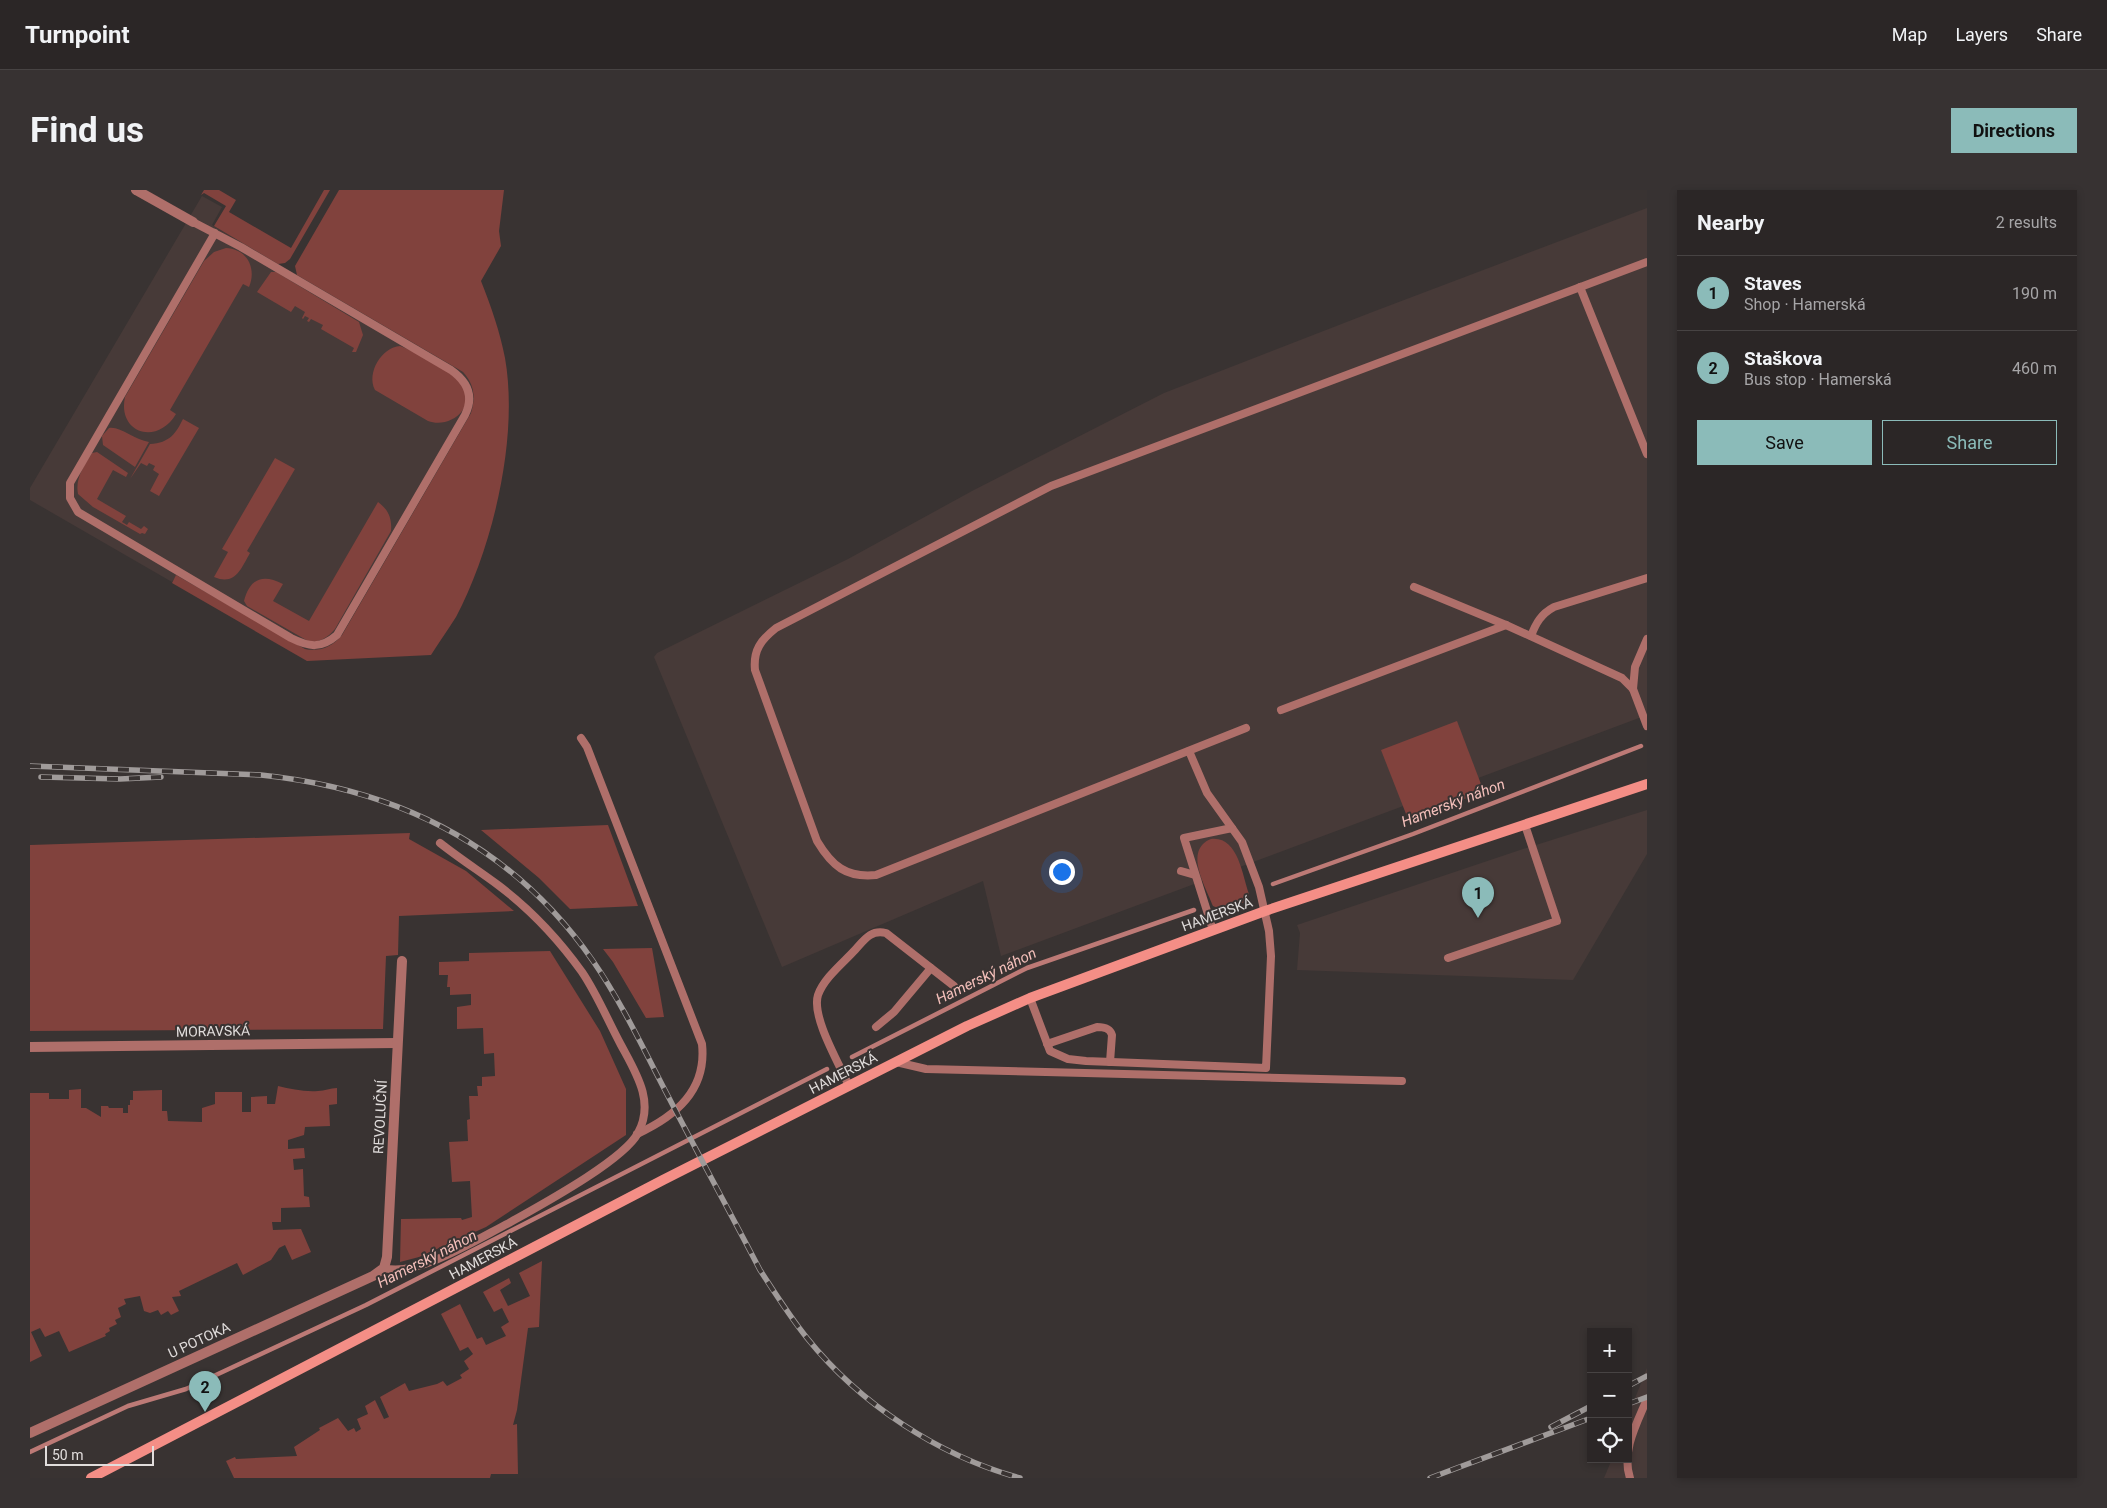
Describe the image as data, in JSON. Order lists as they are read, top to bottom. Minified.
{"streets":{"street":["HAMERSKÁ","MORAVSKÁ","REVOLUČNÍ","U POTOKA"]},"crossings":[["MORAVSKÁ","REVOLUČNÍ"],["REVOLUČNÍ","U POTOKA"]],"water":["Hamerský náhon"],"scale_bar":"50 m","page":{"header":"Turnpoint","nav":["Map","Layers","Share"],"buttons":["Directions",["Save","Share"]],"title":"Find us","heading":["Nearby","2 results"],"list":[{"mark":"1","name":"Staves","note":"Shop · Hamerská","value":"190 m"},{"mark":"2","name":"Staškova","note":"Bus stop · Hamerská","value":"460 m"}],"pins":["1","2"],"map_buttons":["+","−"],"scale":"50 m"}}
